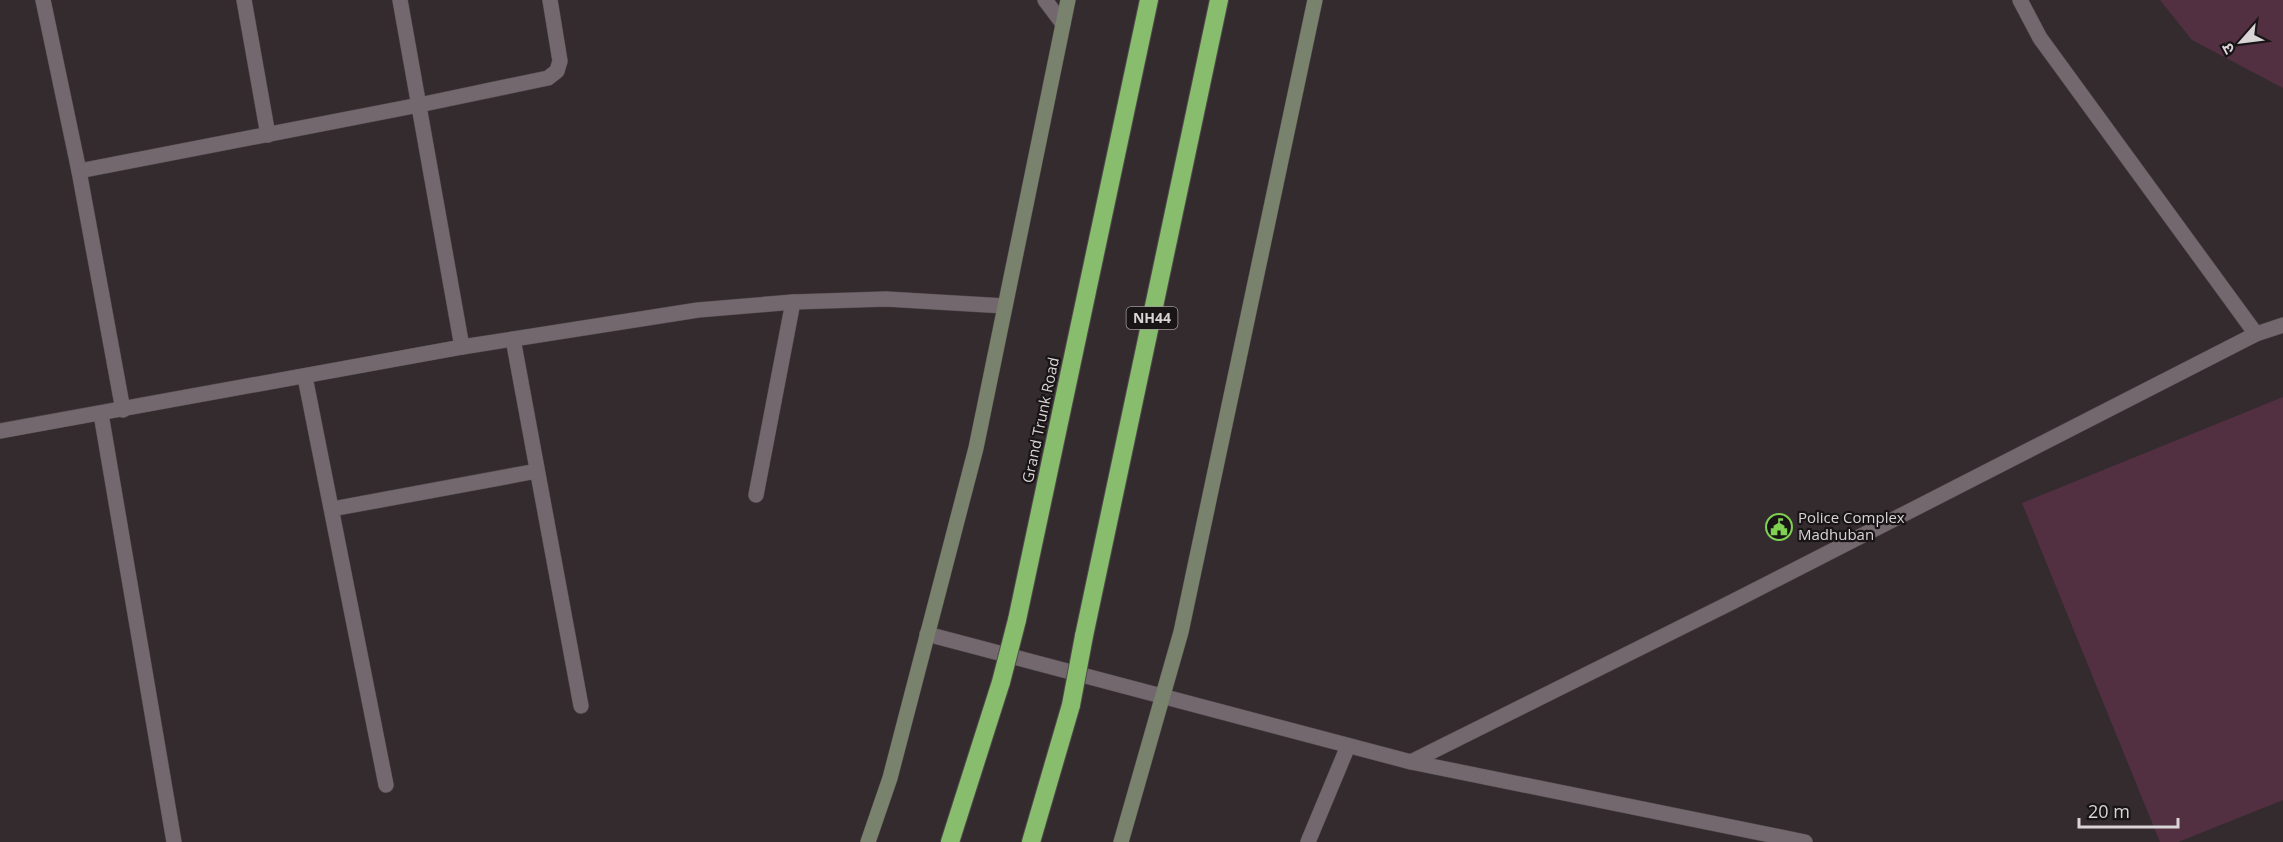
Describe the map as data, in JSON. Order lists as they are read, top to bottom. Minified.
{"streets":{"highway":["NH44","Grand Trunk Road"]},"places":{"public building":["Police Complex Madhuban"]},"scale_bar":"20 m","north":"bottom left"}
